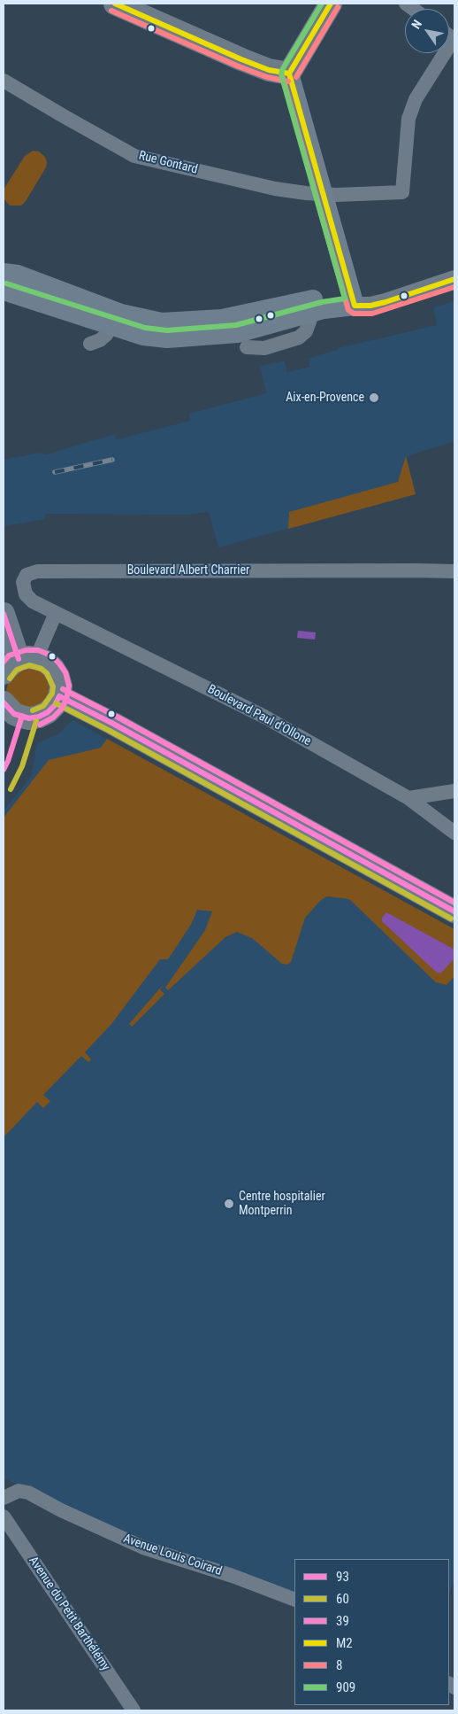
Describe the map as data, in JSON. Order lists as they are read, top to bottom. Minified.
{"streets":{"street":["Rue Gontard","Boulevard Albert Charrier","Boulevard Paul d'Ollone","Avenue Louis Coirard","Avenue du Petit Barthélémy"]},"crossings":[["Boulevard Albert Charrier","Boulevard Paul d'Ollone"]],"places":["Aix-en-Provence","Centre hospitalier Montperrin"],"lines":["transit line M2","transit line 909","transit line 8","transit line 93","transit line 39","transit line 60"],"legend":["93","60","39","M2","8","909"],"north":"top left"}
